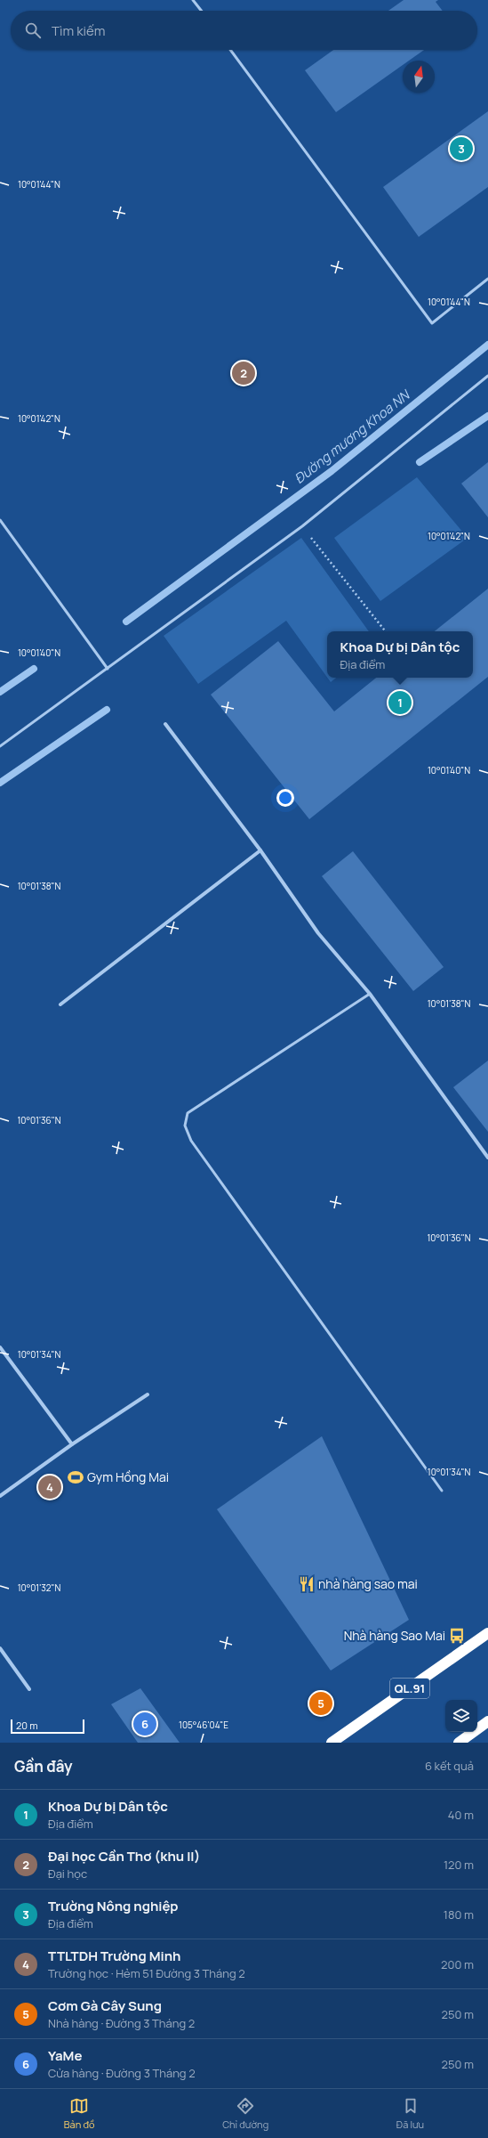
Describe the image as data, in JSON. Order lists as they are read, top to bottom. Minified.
{"streets":{"highway":["QL.91"]},"water":["Đường mương Khoa NN"],"places":{"sports":["Gym Hồng Mai"],"restaurant":["nhà hàng sao mai"],"bus stop":["Nhà hàng Sao Mai"]},"scale_bar":"20 m","north":"top","page":{"search":"Tìm kiếm","pins":["3","2","1","4","5","6"],"popup":["Khoa Dự bị Dân tộc","Địa điểm"],"scale":"20 m","heading":["Gần đây","6 kết quả"],"list":[{"mark":"1","name":"Khoa Dự bị Dân tộc","note":"Địa điểm","value":"40 m"},{"mark":"2","name":"Đại học Cần Thơ (khu II)","note":"Đại học","value":"120 m"},{"mark":"3","name":"Trường Nông nghiệp","note":"Địa điểm","value":"180 m"},{"mark":"4","name":"TTLTDH Trường Minh","note":"Trường học · Hẻm 51 Đường 3 Tháng 2","value":"200 m"},{"mark":"5","name":"Cơm Gà Cây Sung","note":"Nhà hàng · Đường 3 Tháng 2","value":"250 m"},{"mark":"6","name":"YaMe","note":"Cửa hàng · Đường 3 Tháng 2","value":"250 m"}],"nav":["Bản đồ","Chỉ đường","Đã lưu"]},"coordinates":["10°01'44\"N","10°01'42\"N","10°01'40\"N","10°01'38\"N","10°01'36\"N","10°01'34\"N","10°01'32\"N","105°46'04\"E"]}
